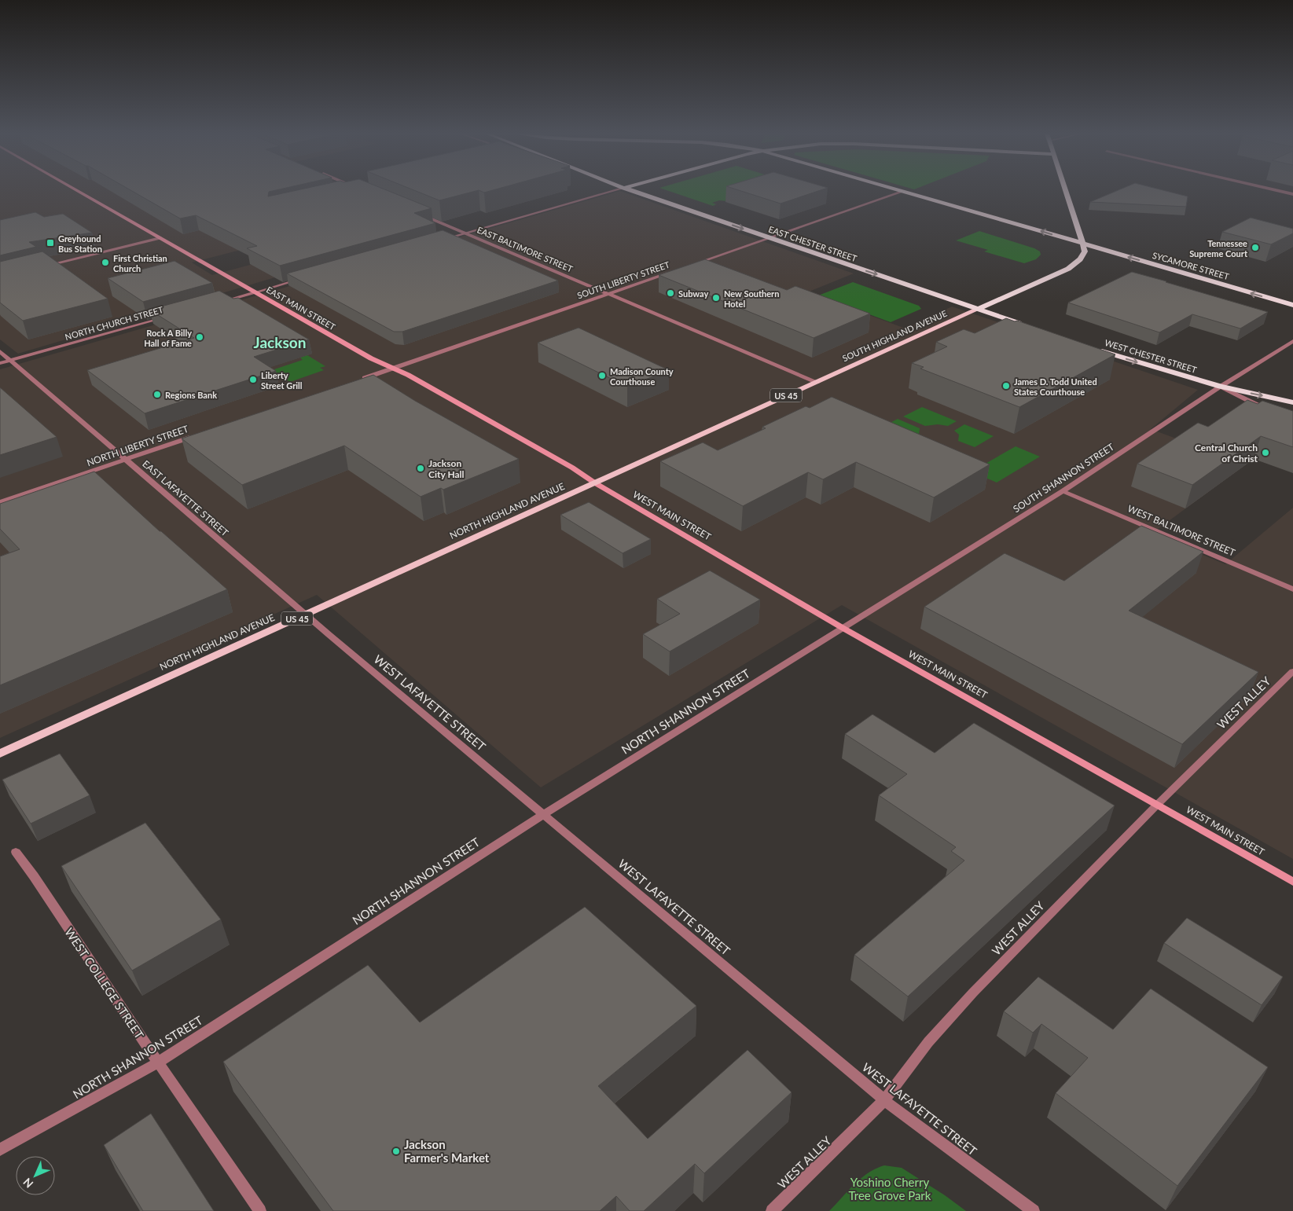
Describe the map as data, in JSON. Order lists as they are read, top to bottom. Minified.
{"streets":{"highway":["EAST CHESTER STREET","SYCAMORE STREET","SOUTH HIGHLAND AVENUE","WEST CHESTER STREET","US 45"],"main road":["EAST MAIN STREET","NORTH HIGHLAND AVENUE","WEST MAIN STREET"],"street":["EAST BALTIMORE STREET","SOUTH LIBERTY STREET","NORTH CHURCH STREET","NORTH LIBERTY STREET","SOUTH SHANNON STREET","EAST LAFAYETTE STREET","WEST BALTIMORE STREET","WEST LAFAYETTE STREET","WEST ALLEY","NORTH SHANNON STREET","WEST COLLEGE STREET"]},"crossings":[["EAST CHESTER STREET","SOUTH HIGHLAND AVENUE"],["EAST BALTIMORE STREET","SOUTH LIBERTY STREET"],["EAST BALTIMORE STREET","SOUTH HIGHLAND AVENUE"],["SYCAMORE STREET","SOUTH HIGHLAND AVENUE"],["SOUTH LIBERTY STREET","EAST MAIN STREET"],["EAST MAIN STREET","SOUTH HIGHLAND AVENUE"],["EAST MAIN STREET","NORTH HIGHLAND AVENUE"],["EAST MAIN STREET","WEST MAIN STREET"],["NORTH CHURCH STREET","EAST LAFAYETTE STREET"],["SOUTH HIGHLAND AVENUE","NORTH HIGHLAND AVENUE"],["SOUTH HIGHLAND AVENUE","WEST MAIN STREET"],["WEST CHESTER STREET","SOUTH SHANNON STREET"],["NORTH LIBERTY STREET","EAST LAFAYETTE STREET"],["SOUTH SHANNON STREET","WEST MAIN STREET"],["SOUTH SHANNON STREET","WEST BALTIMORE STREET"],["SOUTH SHANNON STREET","NORTH SHANNON STREET"],["EAST LAFAYETTE STREET","NORTH HIGHLAND AVENUE"],["EAST LAFAYETTE STREET","WEST LAFAYETTE STREET"],["NORTH HIGHLAND AVENUE","WEST MAIN STREET"],["NORTH HIGHLAND AVENUE","WEST LAFAYETTE STREET"],["WEST MAIN STREET","WEST ALLEY"],["WEST MAIN STREET","NORTH SHANNON STREET"],["WEST LAFAYETTE STREET","WEST ALLEY"],["WEST LAFAYETTE STREET","NORTH SHANNON STREET"],["NORTH SHANNON STREET","WEST COLLEGE STREET"]],"one_way":["EAST CHESTER STREET","SYCAMORE STREET","WEST CHESTER STREET"],"districts":["Jackson"],"parks":["Yoshino Cherry Tree Grove Park"],"places":{"transit":["Greyhound Bus Station"],"other":["Tennessee Supreme Court","First Christian Church","Subway","New Southern Hotel","Rock A Billy Hall of Fame","Madison County Courthouse","Liberty Street Grill","James D. Todd United States Courthouse","Regions Bank","Central Church of Christ","Jackson City Hall","Jackson Farmer's Market"]},"north":"bottom left"}
